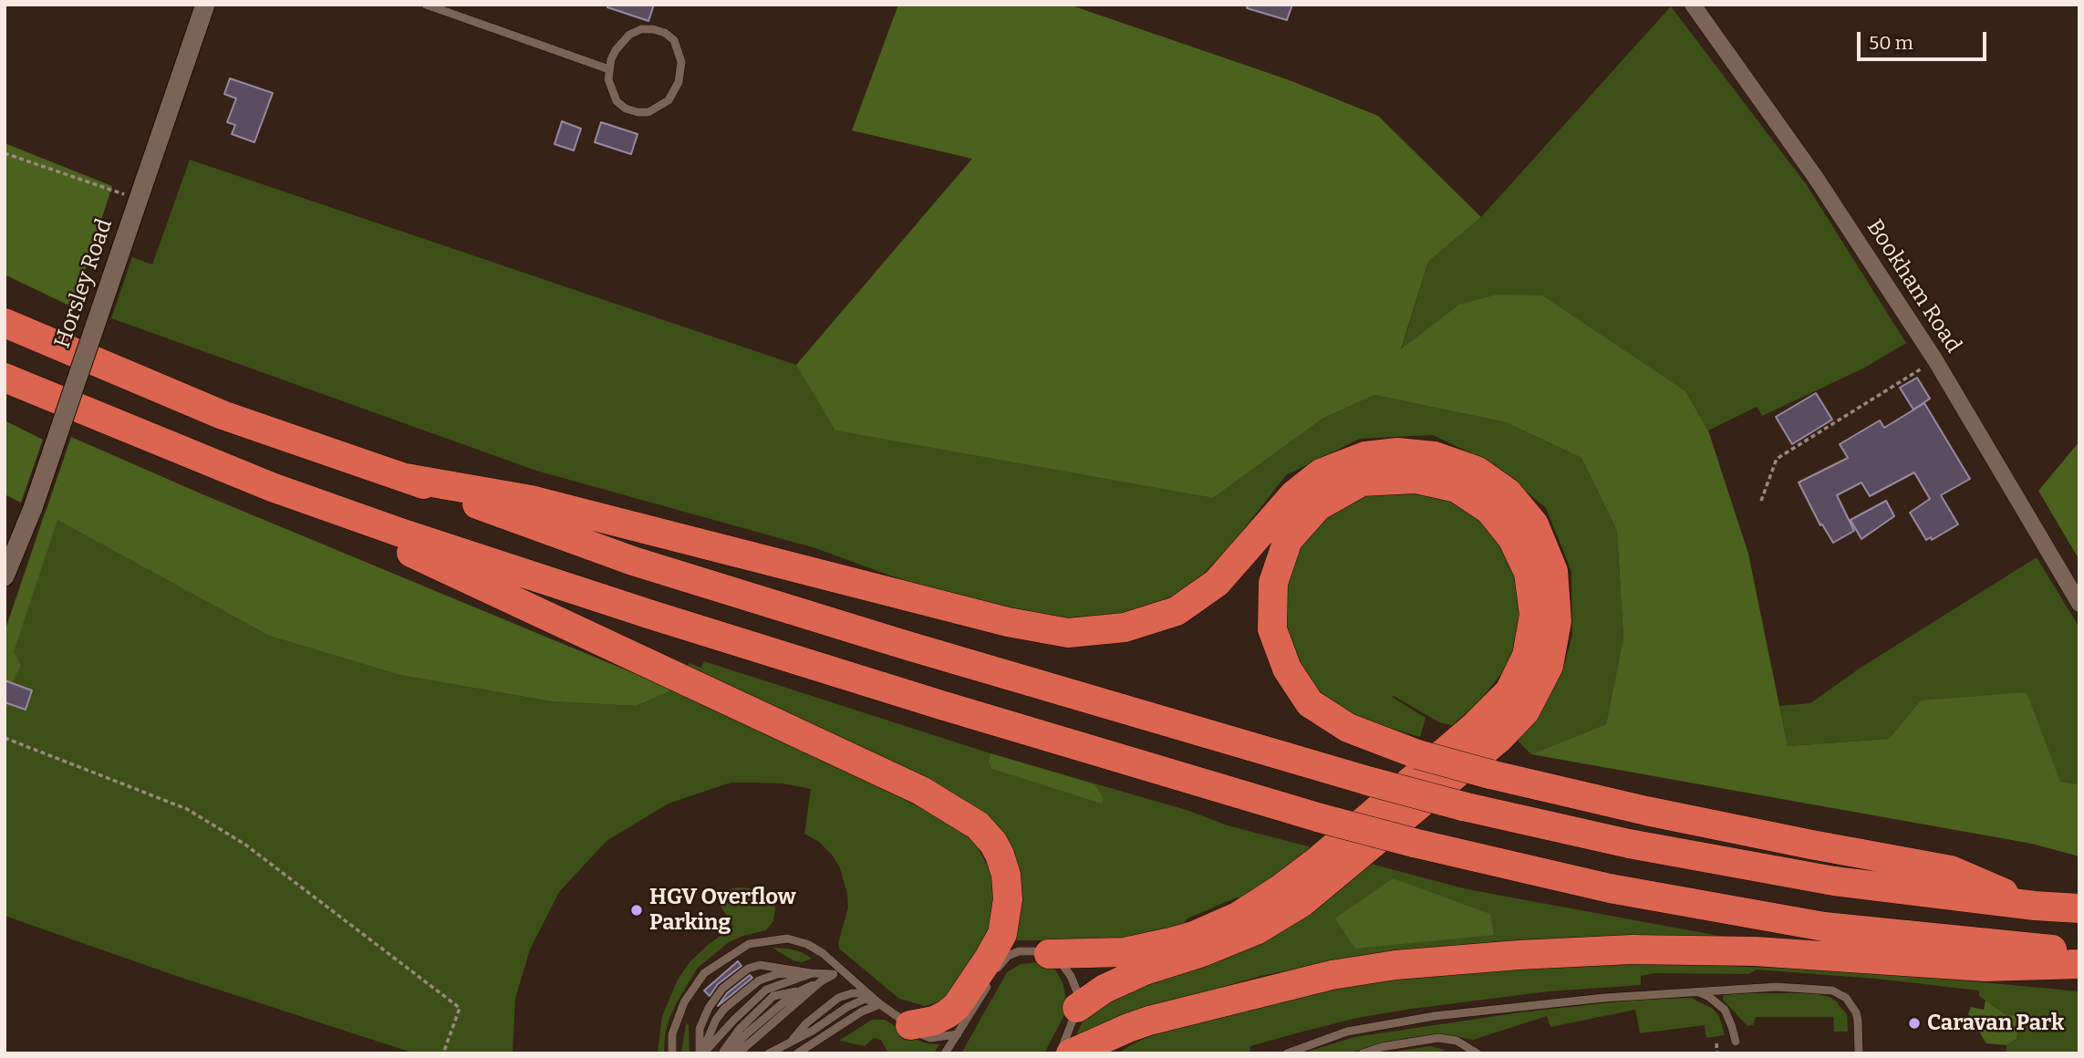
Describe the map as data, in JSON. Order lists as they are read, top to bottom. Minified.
{"streets":{"street":["Horsley Road","Bookham Road"]},"places":["HGV Overflow Parking","Caravan Park"],"scale_bar":"50 m"}
